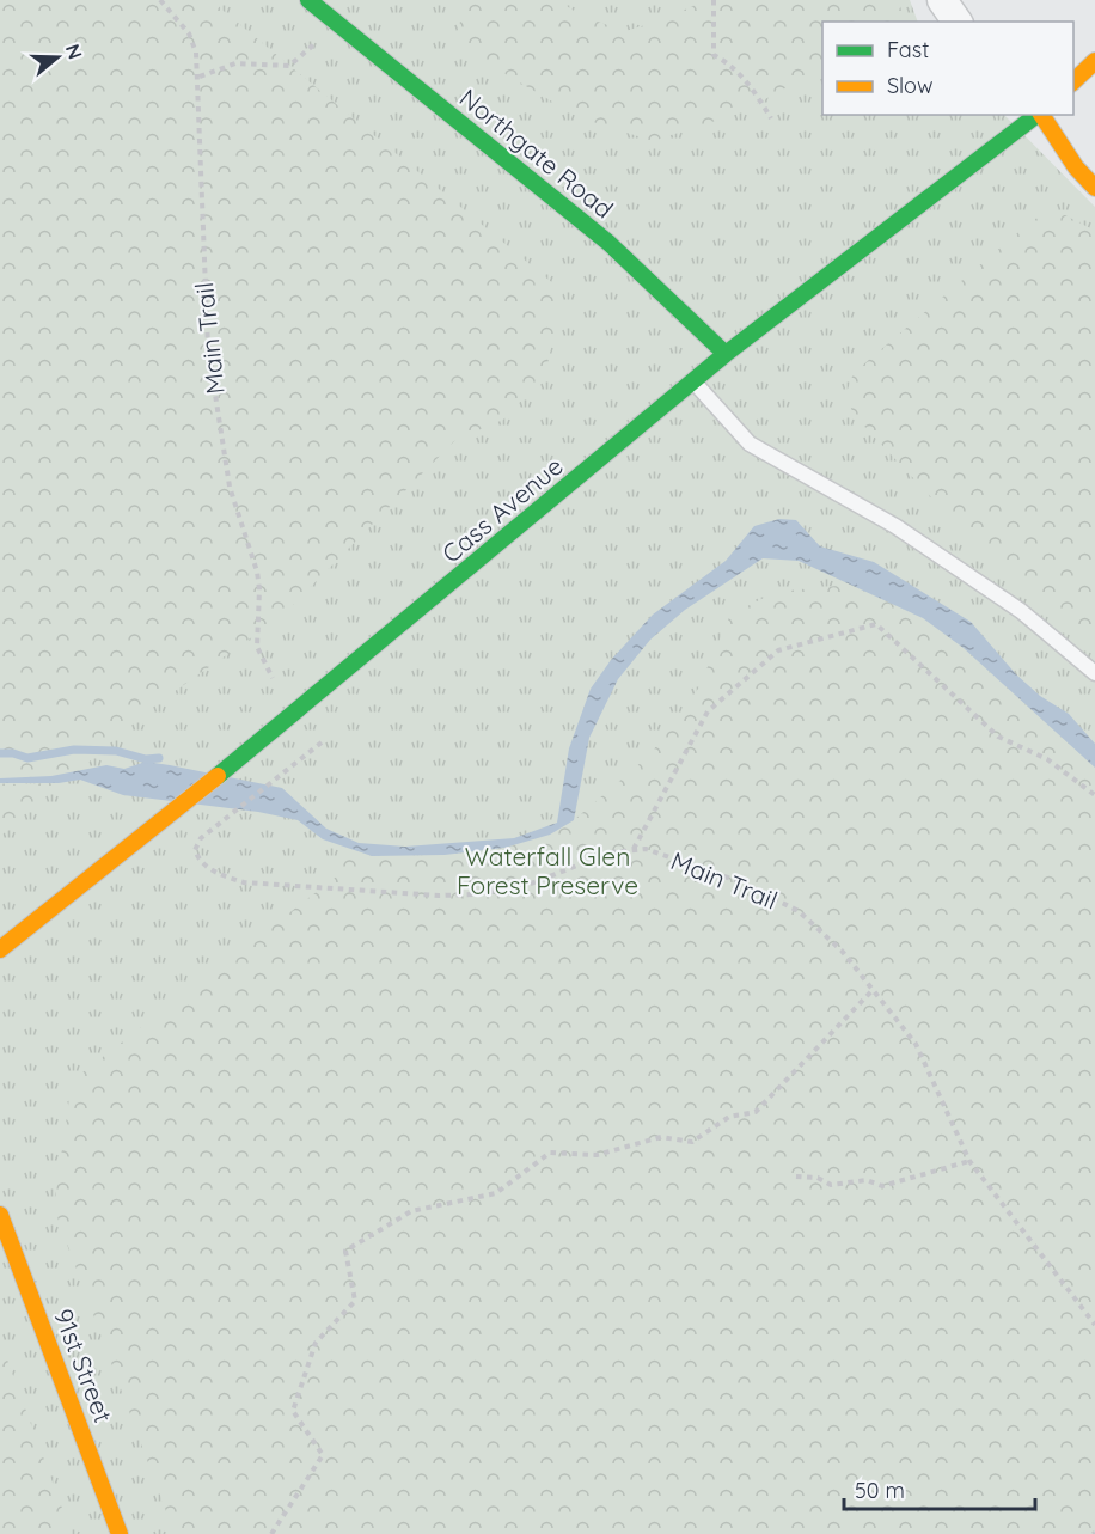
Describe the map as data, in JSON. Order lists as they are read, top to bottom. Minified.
{"streets":{"main road":["Northgate Road","Cass Avenue","91st Street"],"path":["Main Trail"]},"crossings":[["Northgate Road","Cass Avenue"]],"parks":["Waterfall Glen Forest Preserve"],"legend":["Fast","Slow"],"scale_bar":"50 m","north":"right"}
